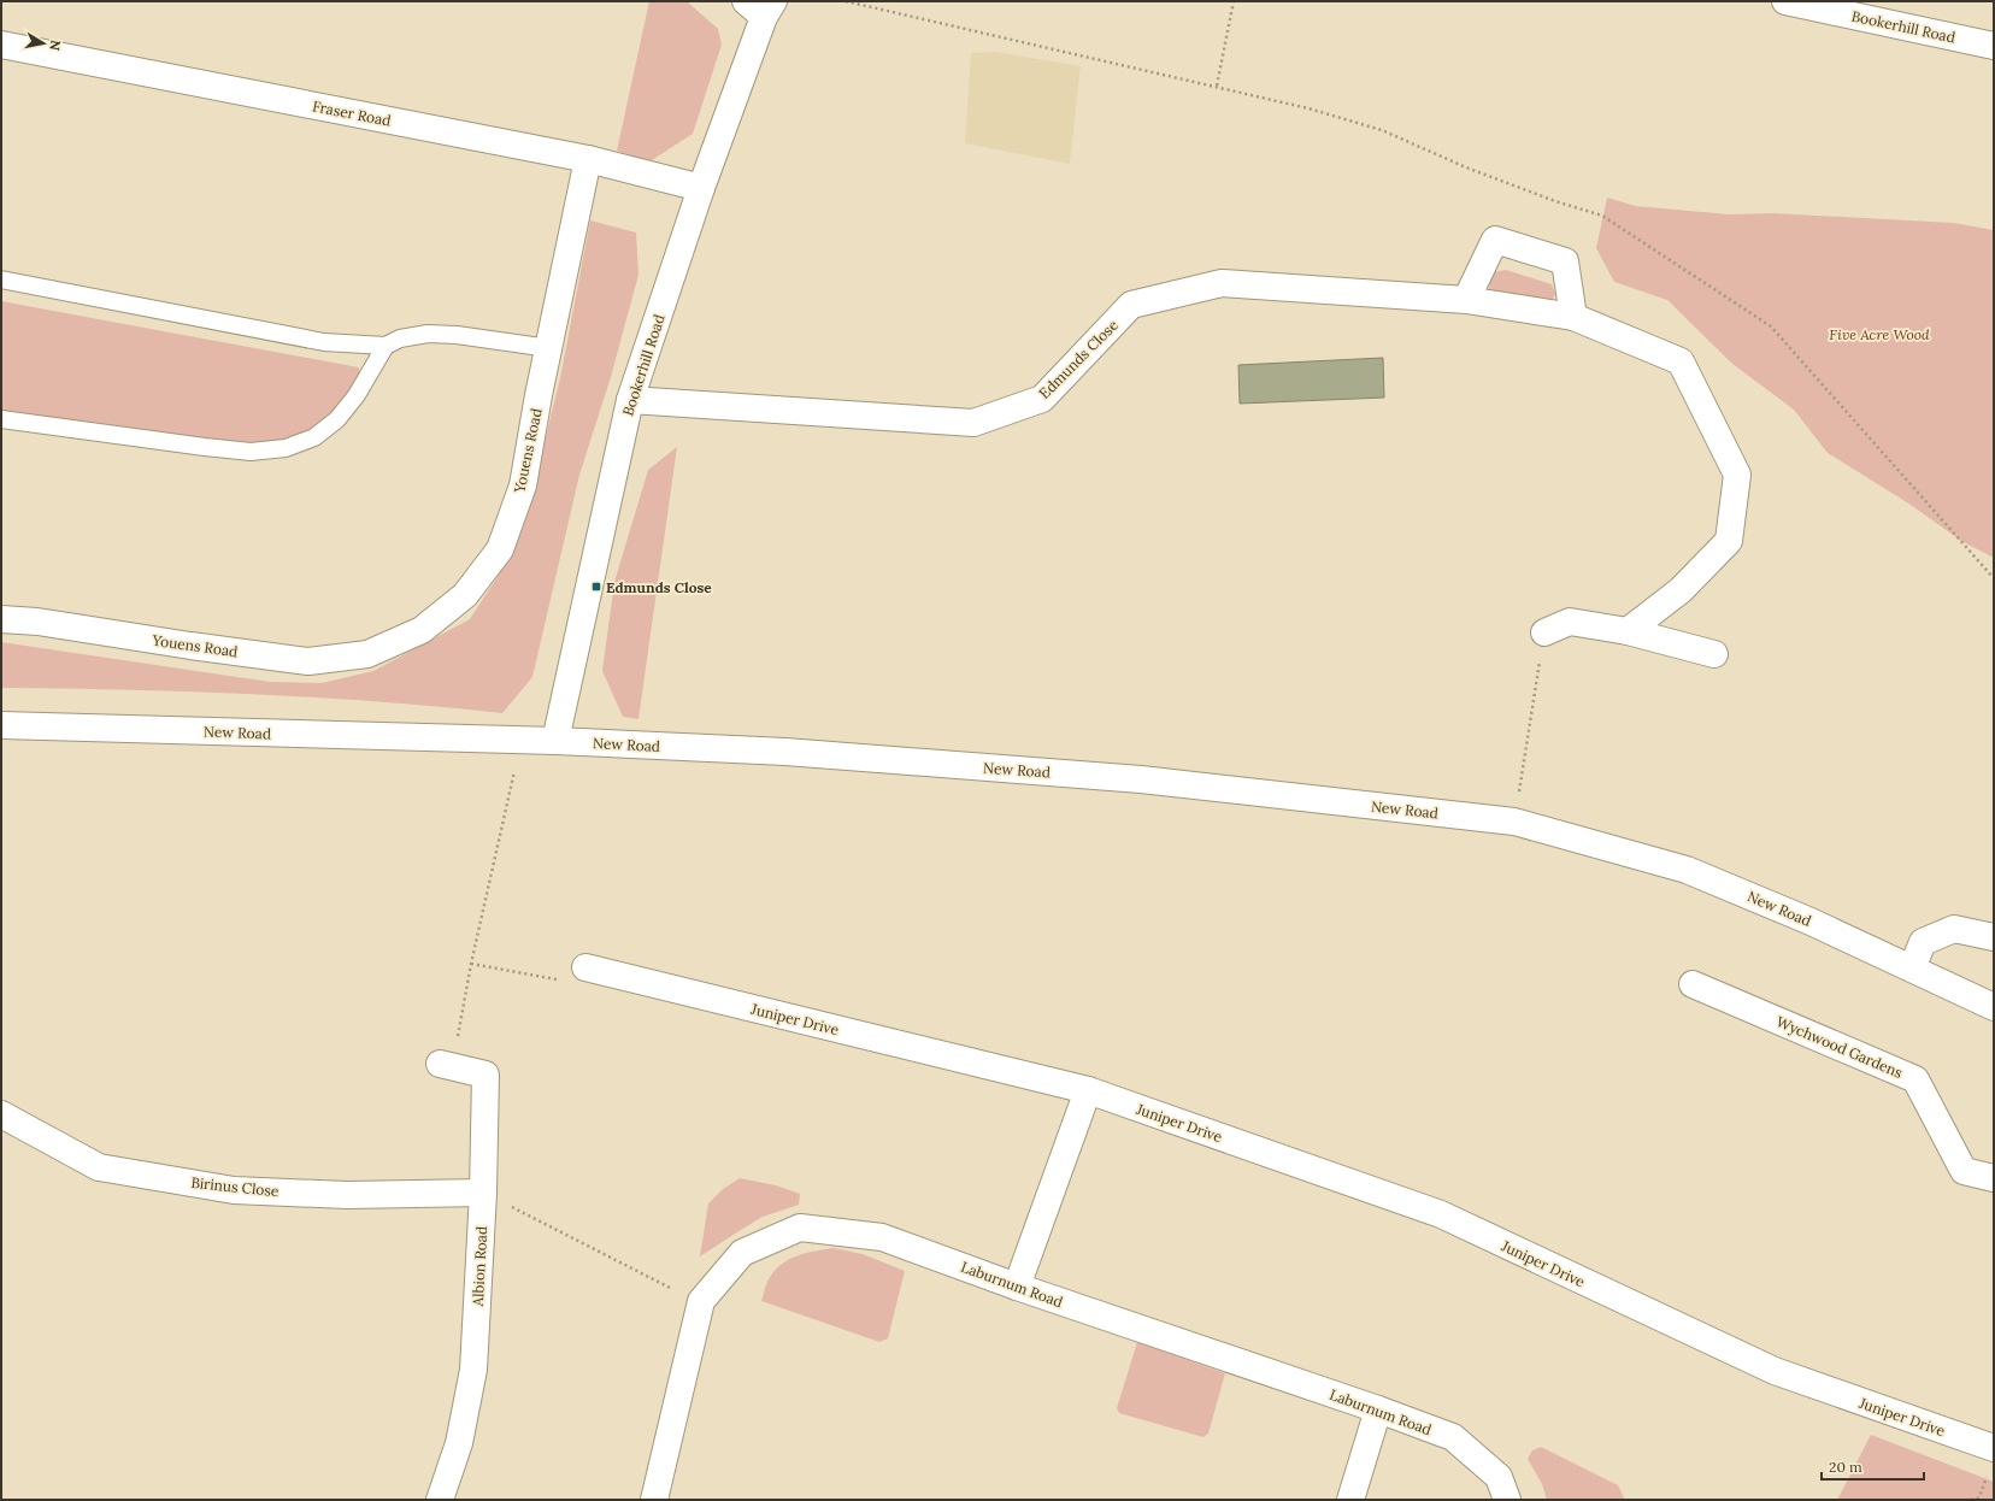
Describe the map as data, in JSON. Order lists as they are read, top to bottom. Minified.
{"streets":{"main road":["Bookerhill Road","Fraser Road","Edmunds Close","Youens Road","New Road","Juniper Drive","Wychwood Gardens","Birinus Close","Albion Road","Laburnum Road"]},"crossings":[["Bookerhill Road","Fraser Road"],["Bookerhill Road","Edmunds Close"],["Bookerhill Road","New Road"],["Fraser Road","Youens Road"],["Birinus Close","Albion Road"]],"parks":["Five Acre Wood"],"places":{"transit":["Edmunds Close"]},"scale_bar":"20 m","north":"right"}
